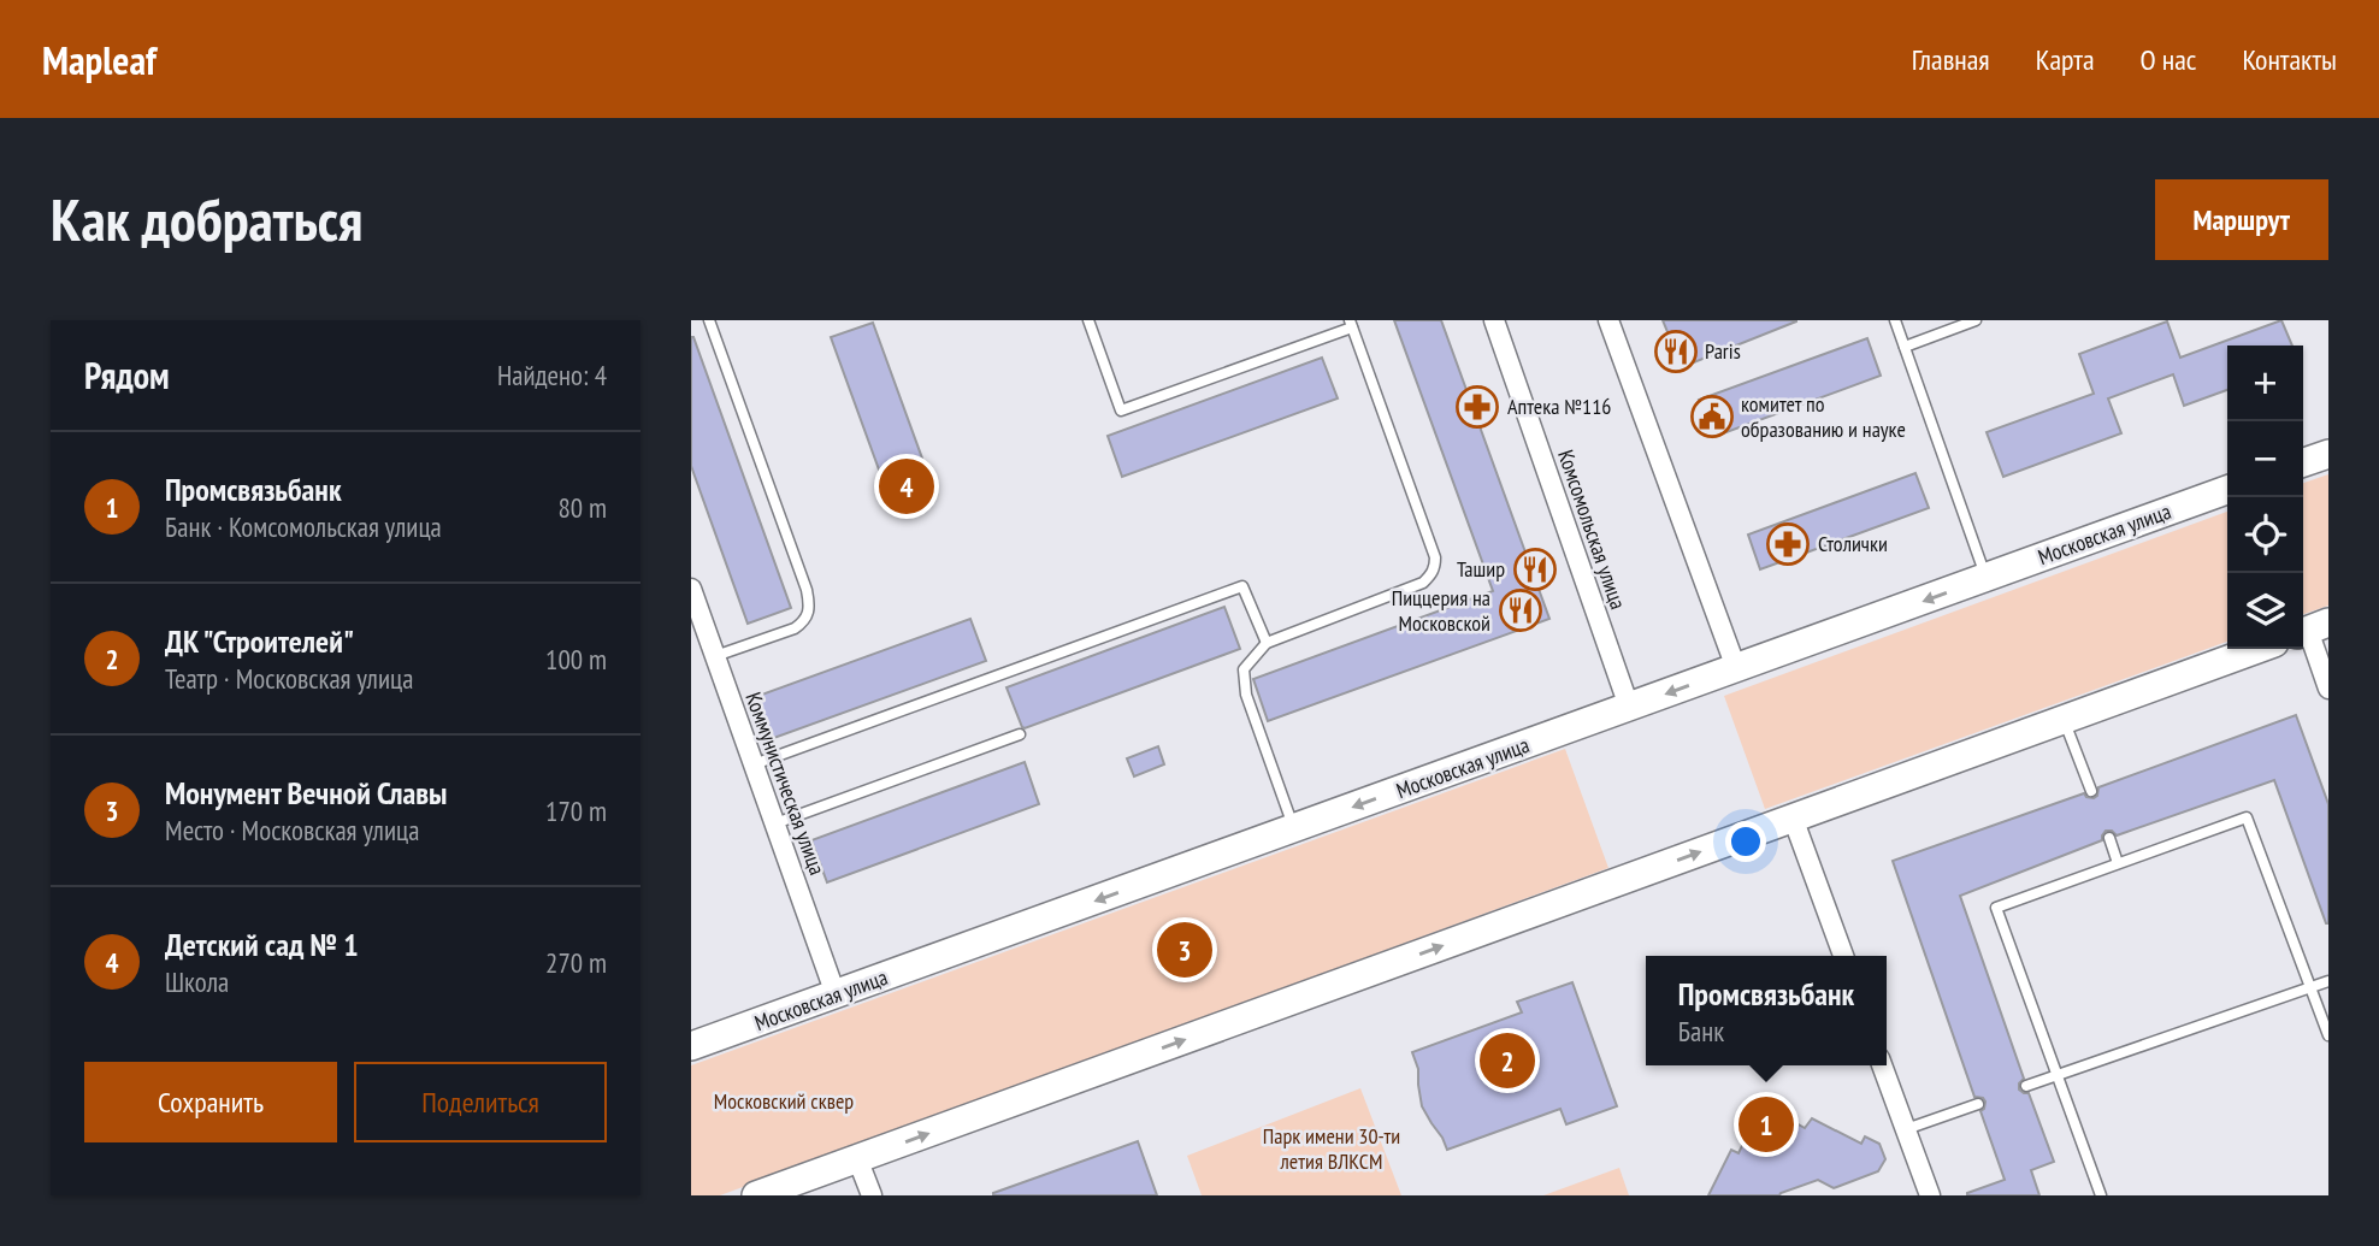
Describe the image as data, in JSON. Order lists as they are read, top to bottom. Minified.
{"streets":{"main road":["Московская улица"],"street":["Комсомольская улица","Коммунистическая улица"]},"crossings":[["Комсомольская улица","Московская улица"],["Московская улица","Коммунистическая улица"]],"parks":["Московский сквер","Парк имени 30-ти летия ВЛКСМ"],"places":{"restaurant":["Paris","Ташир","Пиццерия на Московской"],"pharmacy":["Аптека №116","Столички"],"public building":["комитет по образованию и науке"]},"page":{"header":"Mapleaf","nav":["Главная","Карта","О нас","Контакты"],"buttons":["Маршрут",["Сохранить","Поделиться"]],"title":"Как добраться","heading":["Рядом","Найдено: 4"],"map_buttons":["+","−"],"list":[{"mark":"1","name":"Промсвязьбанк","note":"Банк · Комсомольская улица","value":"80 m"},{"mark":"2","name":"ДК \"Строителей\"","note":"Театр · Московская улица","value":"100 m"},{"mark":"3","name":"Монумент Вечной Славы","note":"Место · Московская улица","value":"170 m"},{"mark":"4","name":"Детский сад № 1","note":"Школа","value":"270 m"}],"pins":["4","3","2","1"],"popup":["Промсвязьбанк","Банк"]}}
